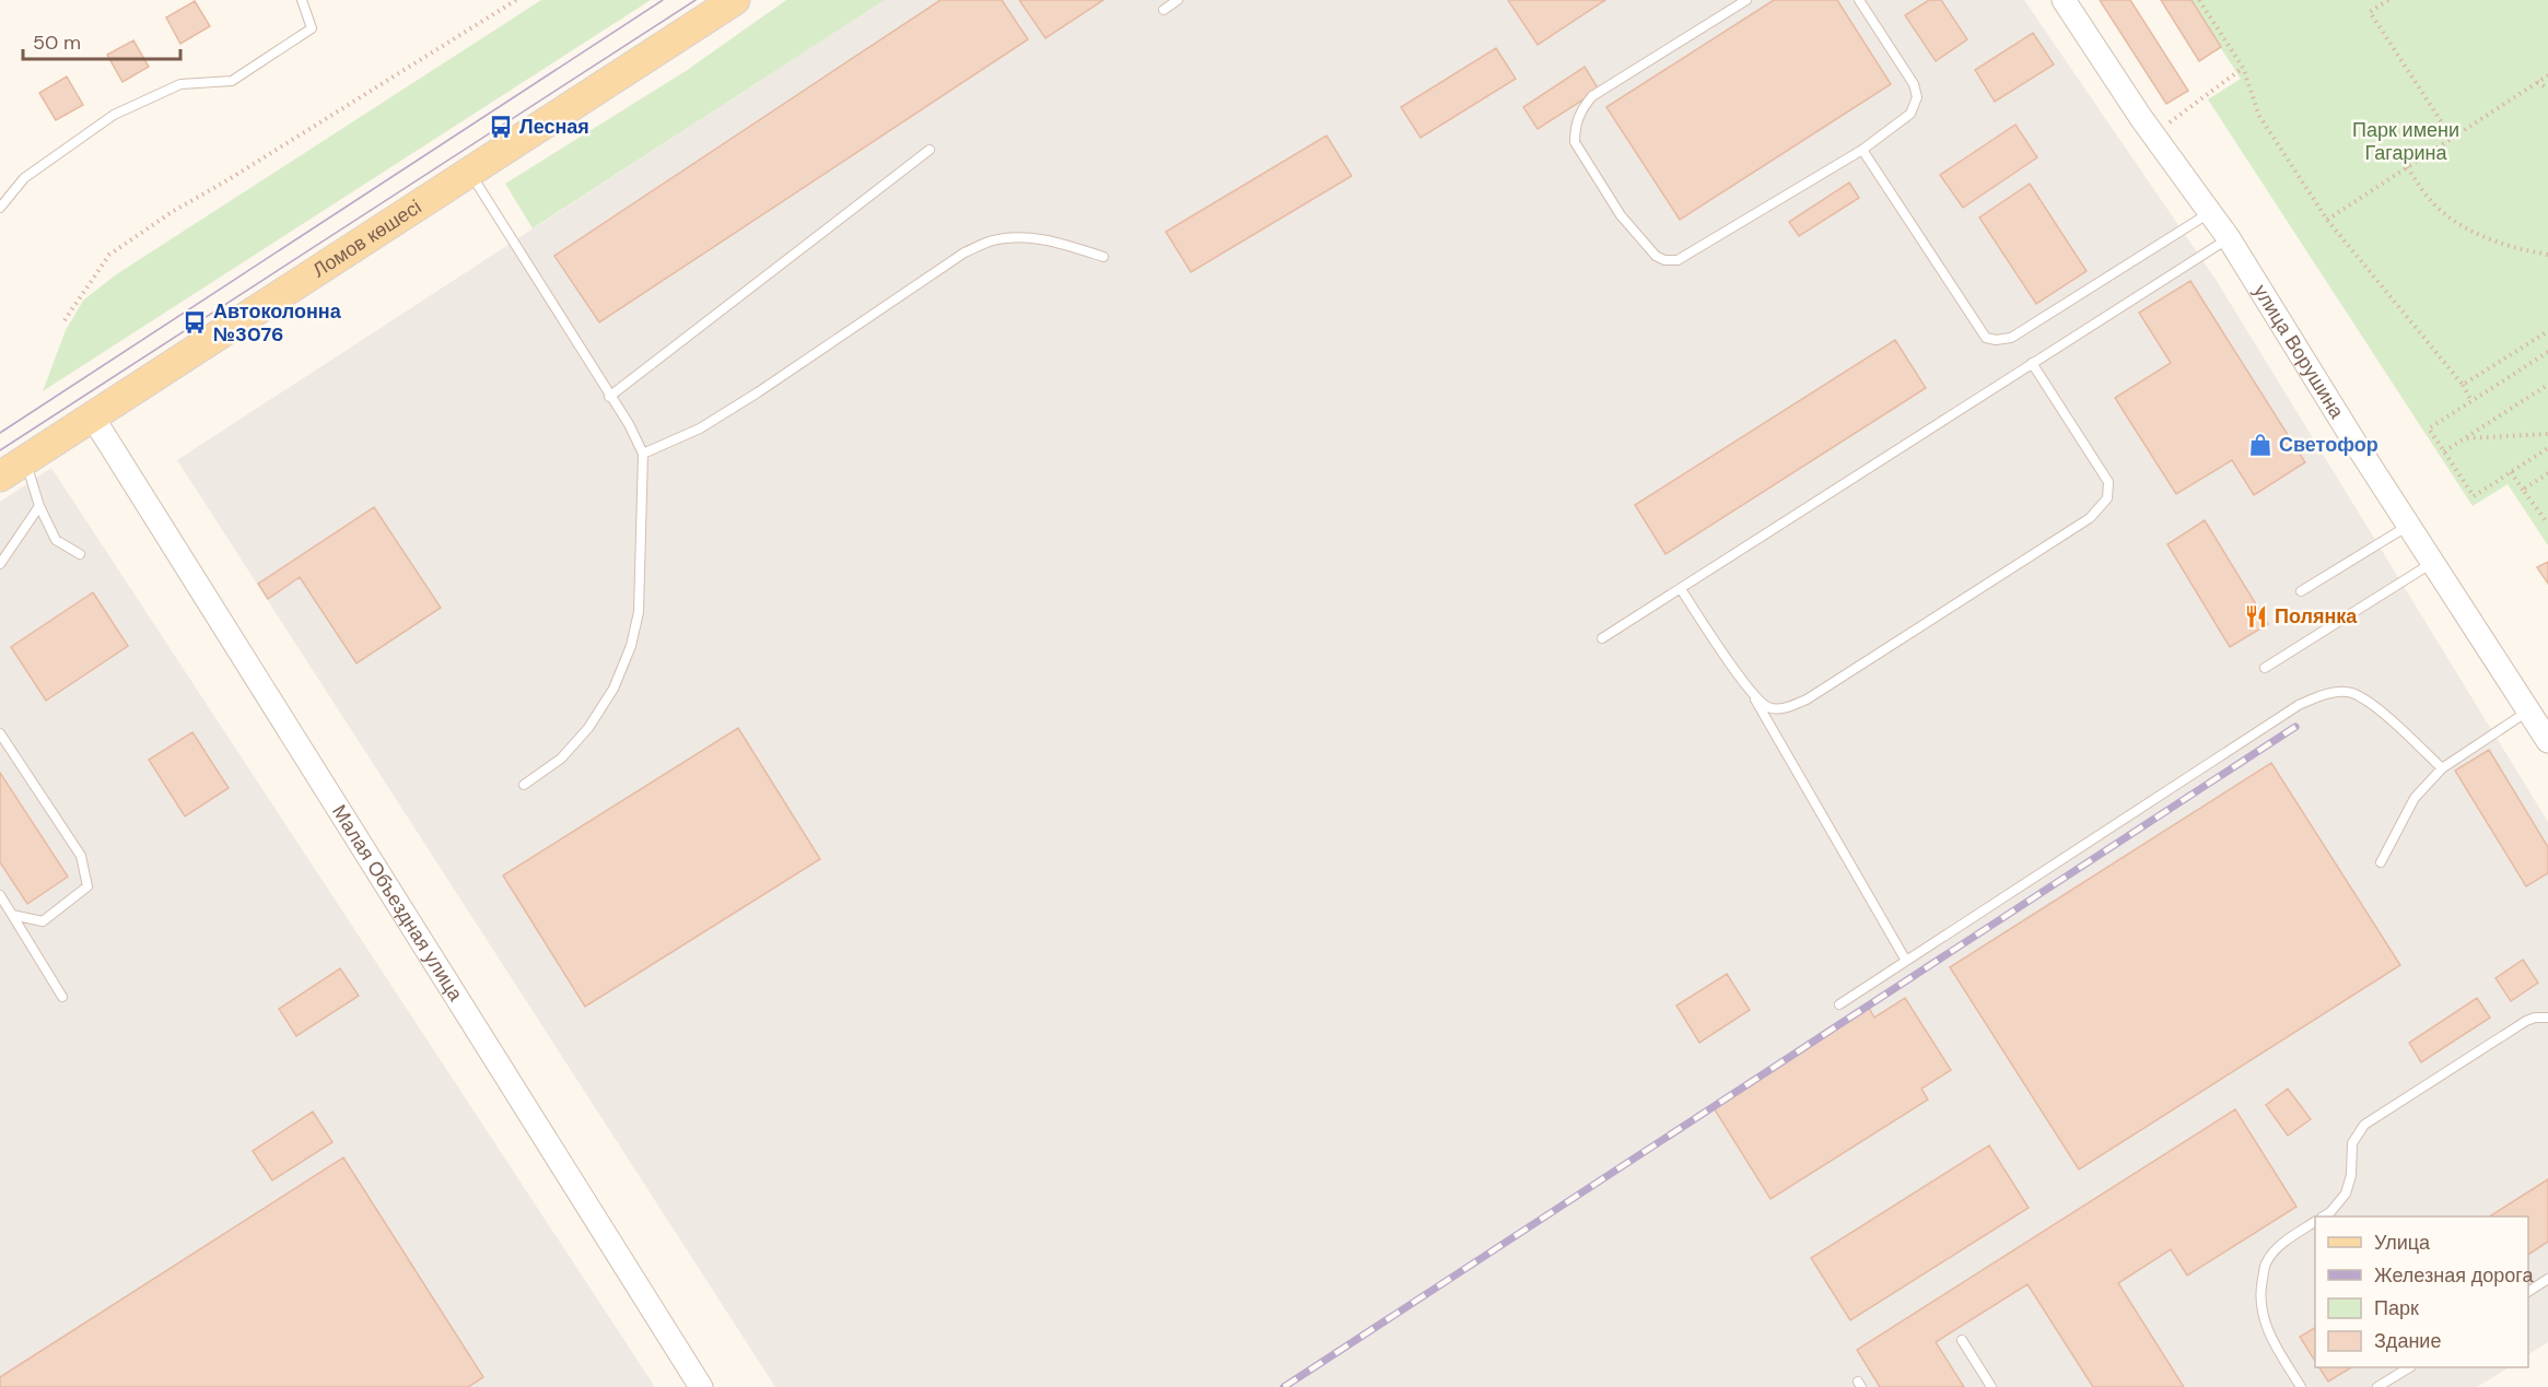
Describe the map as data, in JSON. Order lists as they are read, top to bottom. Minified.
{"streets":{"main road":["Ломов көшесі"],"street":["улица Ворушина","Малая Объездная улица"]},"crossings":[["Ломов көшесі","Малая Объездная улица"]],"parks":["Парк имени Гагарина"],"places":{"bus stop":["Лесная","Автоколонна №3076"],"shop":["Светофор"],"restaurant":["Полянка"]},"legend":["Улица","Железная дорога","Парк","Здание"],"scale_bar":"50 m"}
